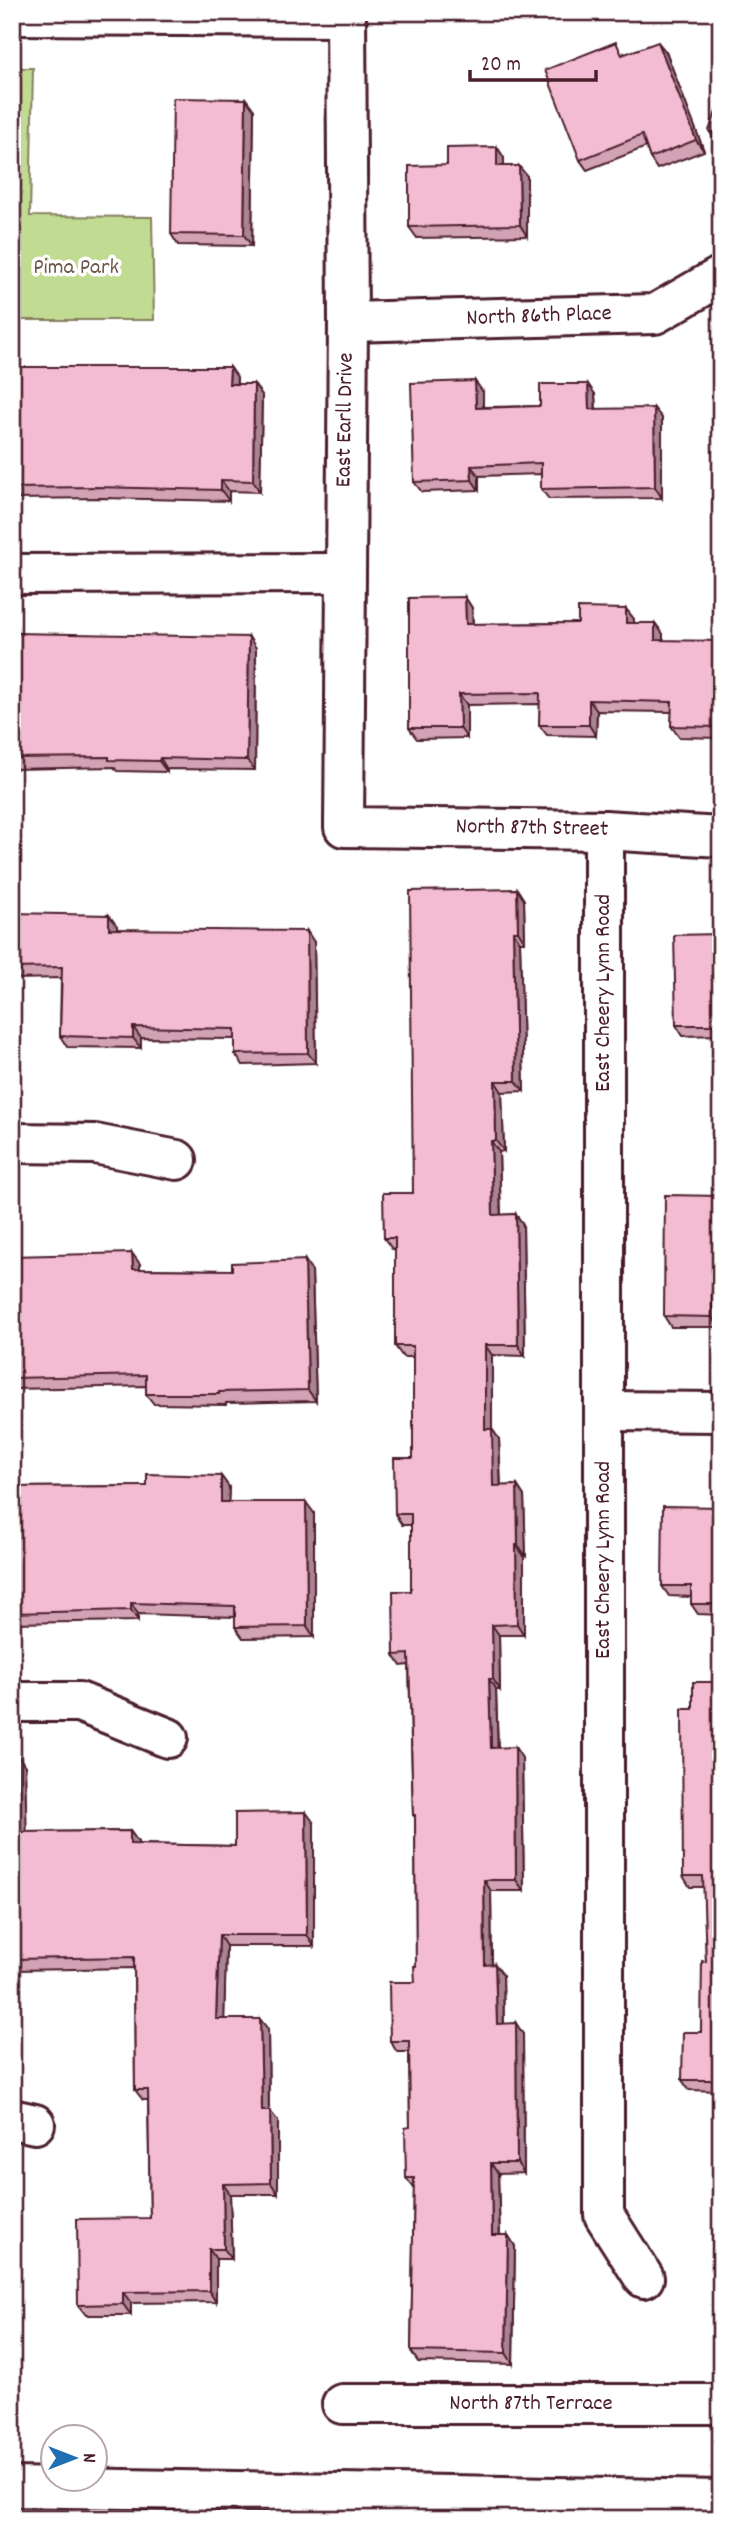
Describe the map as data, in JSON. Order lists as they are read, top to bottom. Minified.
{"streets":{"street":["North 86th Place","East Earll Drive","North 87th Street","East Cheery Lynn Road","North 87th Terrace"]},"crossings":[["North 86th Place","East Earll Drive"],["East Earll Drive","North 87th Street"],["North 87th Street","East Cheery Lynn Road"]],"parks":["Pima Park"],"scale_bar":"20 m","north":"right"}
